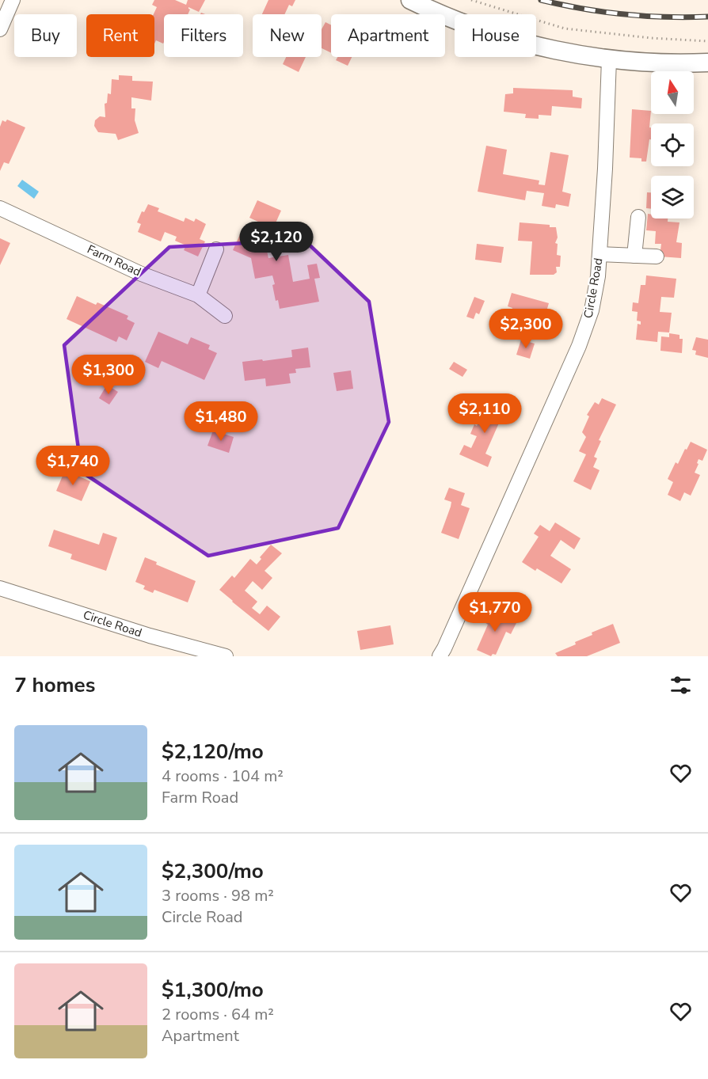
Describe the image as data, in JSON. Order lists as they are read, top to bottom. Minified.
{"streets":{"street":["Farm Road","Circle Road"]},"north":"top","page":{"chip":["Buy","Rent","Filters","New","Apartment","House"],"price":["$2,120","$2,300","$1,300","$2,110","$1,480","$1,740","$1,770"],"heading":"7 homes","list":[{"name":"$2,120/mo","note":"4 rooms · 104 m² · Farm Road"},{"name":"$2,300/mo","note":"3 rooms · 98 m² · Circle Road"},{"name":"$1,300/mo","note":"2 rooms · 64 m² · Apartment"}]}}
